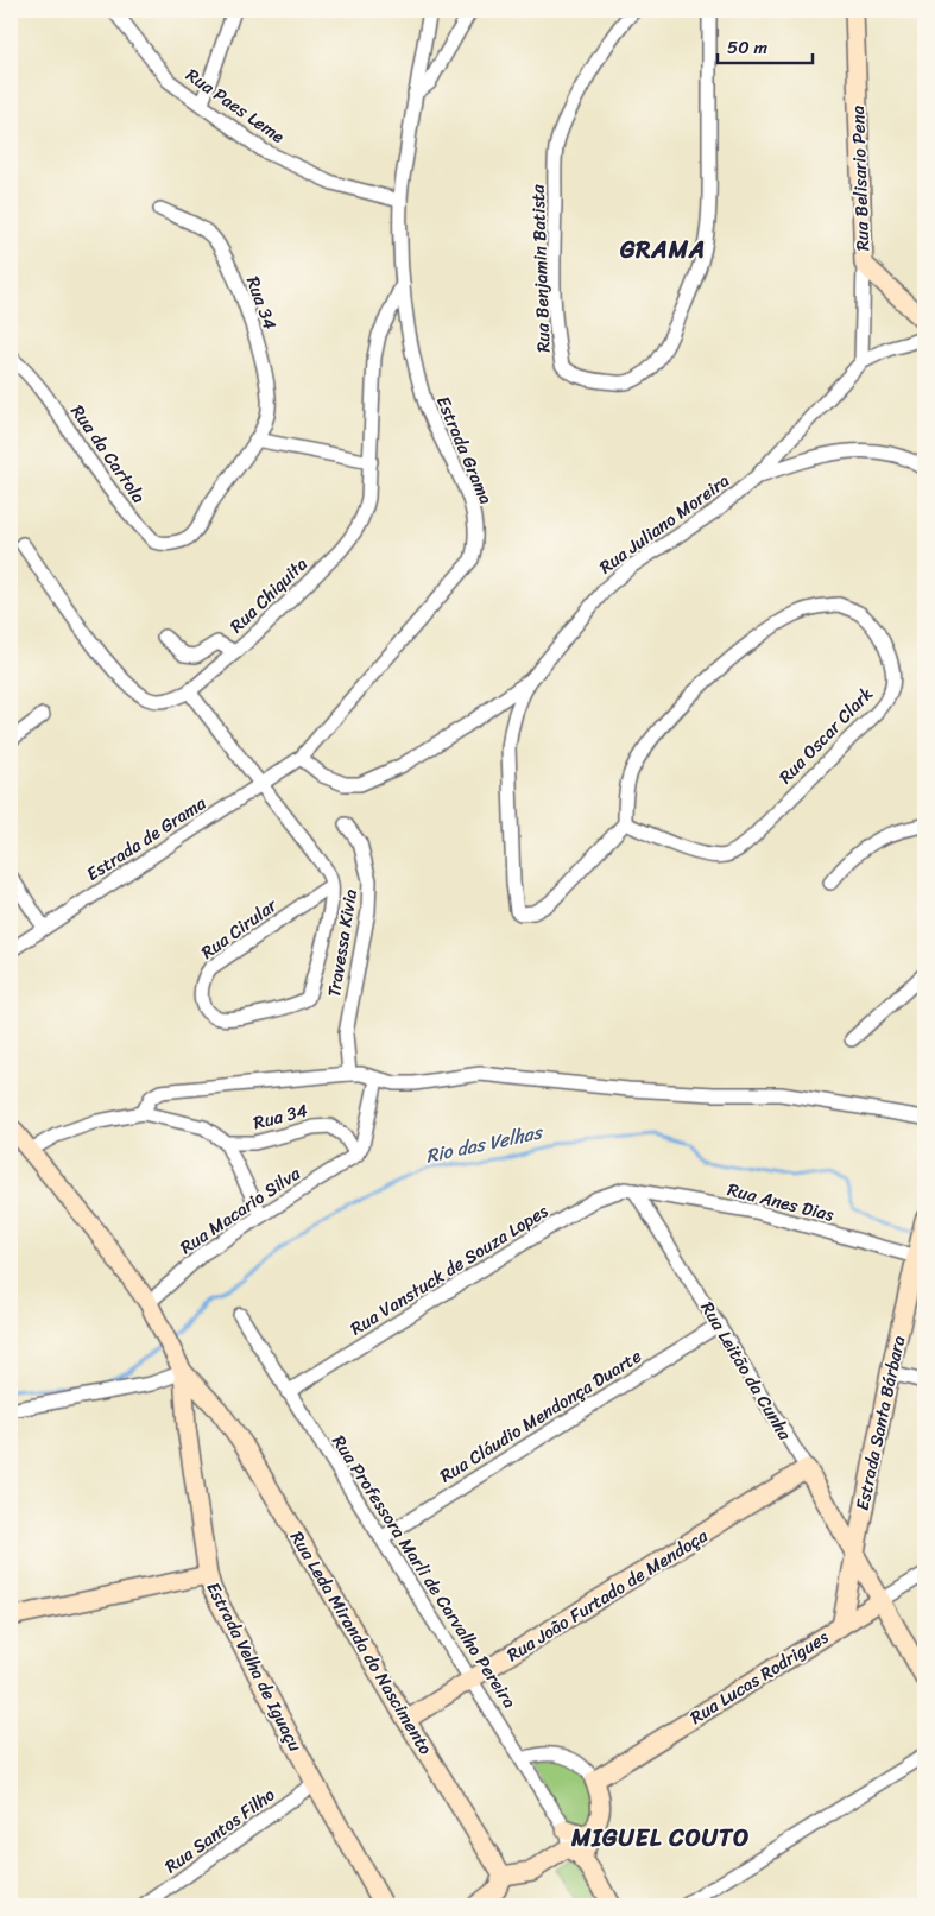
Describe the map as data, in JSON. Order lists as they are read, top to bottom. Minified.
{"streets":{"street":["Rua Paes Leme","Rua Belisario Pena","Rua Benjamin Batista","Rua 34","Estrada Grama","Rua da Cartola","Rua Juliano Moreira","Rua Chiquita","Rua Oscar Clark","Estrada de Grama","Rua Cirular","Travessa Kivia","Rua Anes Dias","Rua Macario Silva","Rua Vanstuck de Souza Lopes","Rua Leitão da Cunha","Rua Cláudio Mendonça Duarte","Estrada Santa Bárbara","Rua Professora Marli de Carvalho Pereira","Rua João Furtado de Mendoça","Rua Leda Miranda do Nascimento","Estrada Velha de Iguaçu","Rua Lucas Rodrigues","Rua Santos Filho"]},"crossings":[["Rua Paes Leme","Estrada Grama"],["Rua 34","Rua da Cartola"],["Rua 34","Rua Macario Silva"],["Estrada Grama","Rua Juliano Moreira"],["Estrada Grama","Rua Chiquita"],["Estrada Grama","Estrada de Grama"],["Rua Juliano Moreira","Estrada de Grama"],["Rua Anes Dias","Rua Vanstuck de Souza Lopes"],["Rua Anes Dias","Rua Leitão da Cunha"],["Rua Anes Dias","Estrada Santa Bárbara"],["Rua Macario Silva","Estrada Velha de Iguaçu"],["Rua Vanstuck de Souza Lopes","Rua Leitão da Cunha"],["Rua Vanstuck de Souza Lopes","Rua Professora Marli de Carvalho Pereira"],["Rua Leitão da Cunha","Rua Cláudio Mendonça Duarte"],["Rua Leitão da Cunha","Estrada Santa Bárbara"],["Rua Leitão da Cunha","Rua João Furtado de Mendoça"],["Rua Leitão da Cunha","Rua Lucas Rodrigues"],["Rua Cláudio Mendonça Duarte","Rua Professora Marli de Carvalho Pereira"],["Estrada Santa Bárbara","Rua Lucas Rodrigues"],["Rua Professora Marli de Carvalho Pereira","Rua João Furtado de Mendoça"],["Rua João Furtado de Mendoça","Rua Leda Miranda do Nascimento"],["Rua Leda Miranda do Nascimento","Estrada Velha de Iguaçu"],["Estrada Velha de Iguaçu","Rua Santos Filho"]],"districts":["GRAMA","MIGUEL COUTO"],"water":["Rio das Velhas"],"scale_bar":"50 m"}
